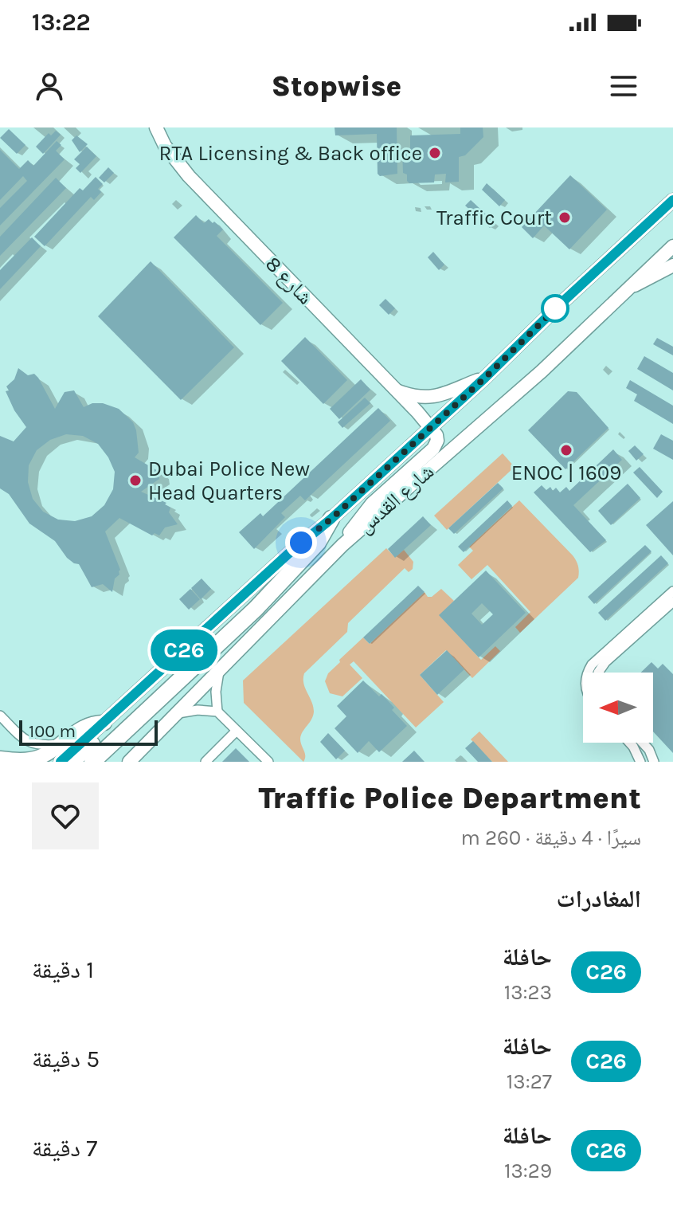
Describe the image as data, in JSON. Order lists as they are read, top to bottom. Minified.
{"streets":{"main road":["شارع 8","شارع القدس"]},"crossings":[["شارع 8","شارع القدس"]],"places":["RTA Licensing & Back office","Traffic Court","ENOC | 1609","Dubai Police New Head Quarters"],"lines":["bus line C26"],"scale_bar":"100 m","north":"left","page":{"status":"13:22","header":"Stopwise","on_map":"C26","scale":"100 m","heading":[["Traffic Police Department","سيرًا · 4 دقيقة · 260 m"],"المغادرات"],"list":[{"mark":"C26","name":"حافلة","note":"13:23","value":"1 دقيقة"},{"mark":"C26","name":"حافلة","note":"13:27","value":"5 دقيقة"},{"mark":"C26","name":"حافلة","note":"13:29","value":"7 دقيقة"}]}}
